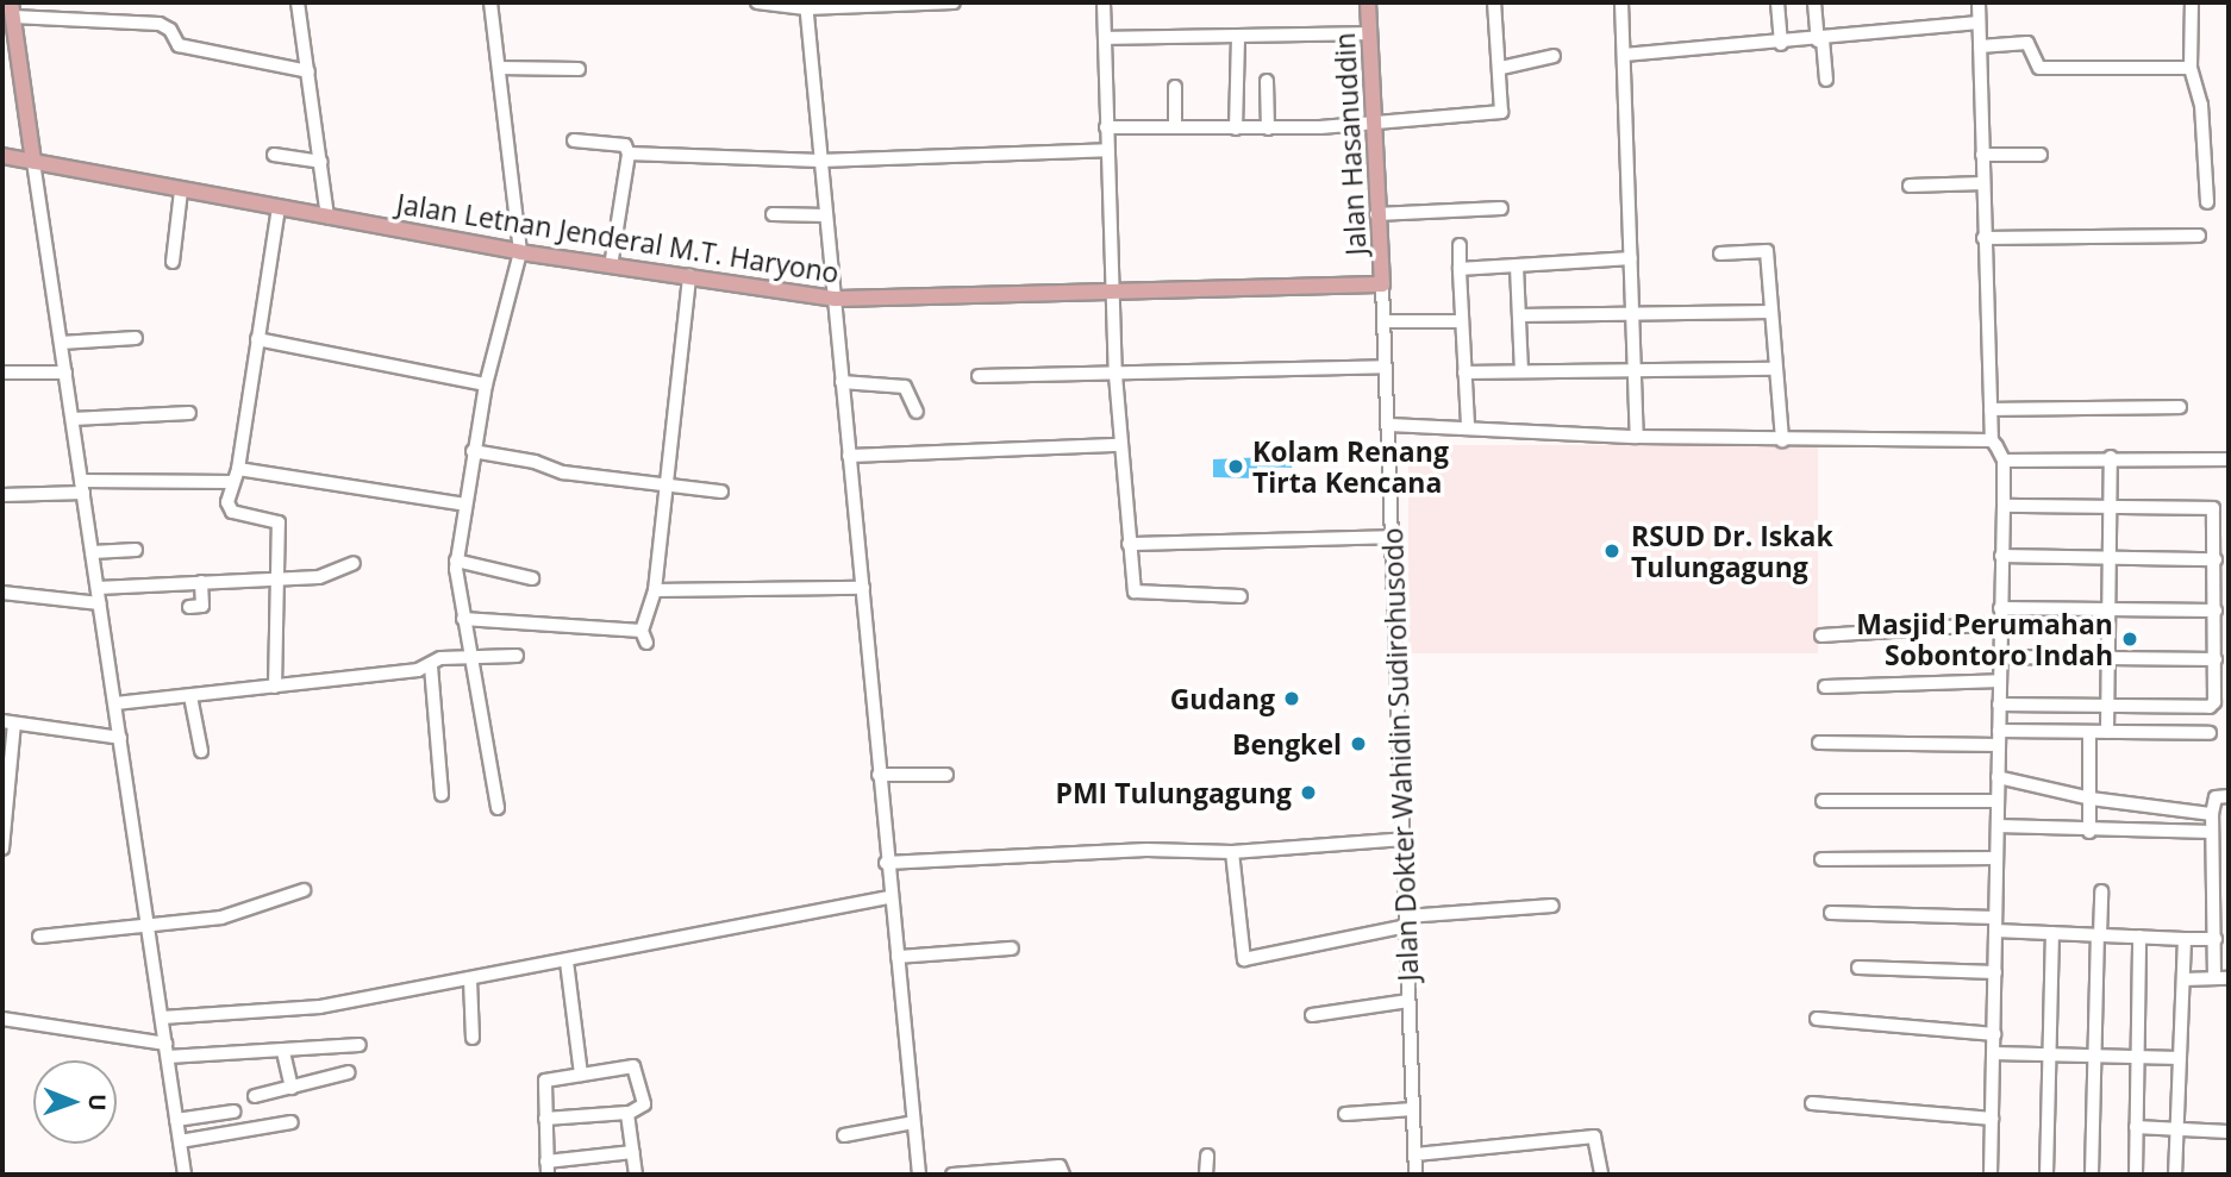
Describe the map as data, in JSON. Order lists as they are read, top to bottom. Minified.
{"streets":{"main road":["Jalan Hasanuddin","Jalan Letnan Jenderal M.T. Haryono"],"street":["Jalan Dokter Wahidin Sudirohusodo"]},"crossings":[["Jalan Hasanuddin","Jalan Letnan Jenderal M.T. Haryono"],["Jalan Hasanuddin","Jalan Dokter Wahidin Sudirohusodo"],["Jalan Letnan Jenderal M.T. Haryono","Jalan Dokter Wahidin Sudirohusodo"]],"places":["Kolam Renang Tirta Kencana","RSUD Dr. Iskak Tulungagung","Masjid Perumahan Sobontoro Indah","Gudang","Bengkel","PMI Tulungagung"],"north":"right"}
